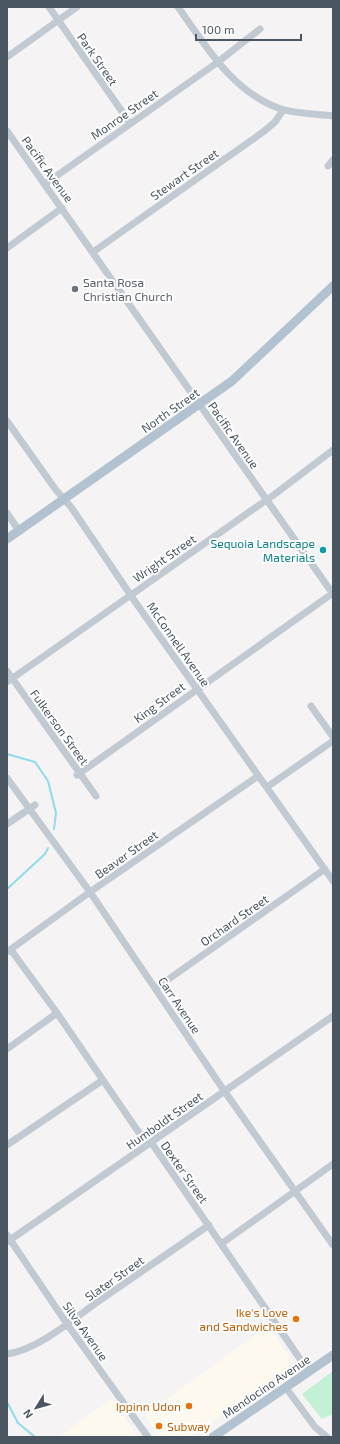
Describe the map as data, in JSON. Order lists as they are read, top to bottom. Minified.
{"streets":{"main road":["North Street","Mendocino Avenue"],"street":["Park Street","Monroe Street","Pacific Avenue","Stewart Street","Wright Street","McConnell Avenue","King Street","Fulkerson Street","Beaver Street","Orchard Street","Carr Avenue","Humboldt Street","Dexter Street","Slater Street","Silva Avenue"]},"crossings":[["Park Street","Monroe Street"],["Monroe Street","Pacific Avenue"],["Pacific Avenue","Stewart Street"],["Pacific Avenue","North Street"],["Pacific Avenue","Wright Street"],["Pacific Avenue","King Street"],["North Street","McConnell Avenue"],["Wright Street","McConnell Avenue"],["Wright Street","Fulkerson Street"],["McConnell Avenue","King Street"],["McConnell Avenue","Beaver Street"],["McConnell Avenue","Orchard Street"],["King Street","Fulkerson Street"],["Beaver Street","Carr Avenue"],["Beaver Street","Dexter Street"],["Orchard Street","Carr Avenue"],["Carr Avenue","Humboldt Street"],["Humboldt Street","Dexter Street"],["Humboldt Street","Silva Avenue"],["Dexter Street","Slater Street"],["Dexter Street","Mendocino Avenue"],["Slater Street","Silva Avenue"]],"places":["Santa Rosa Christian Church","Sequoia Landscape Materials","Ike's Love and Sandwiches","Ippinn Udon","Subway"],"scale_bar":"100 m","north":"bottom left"}
